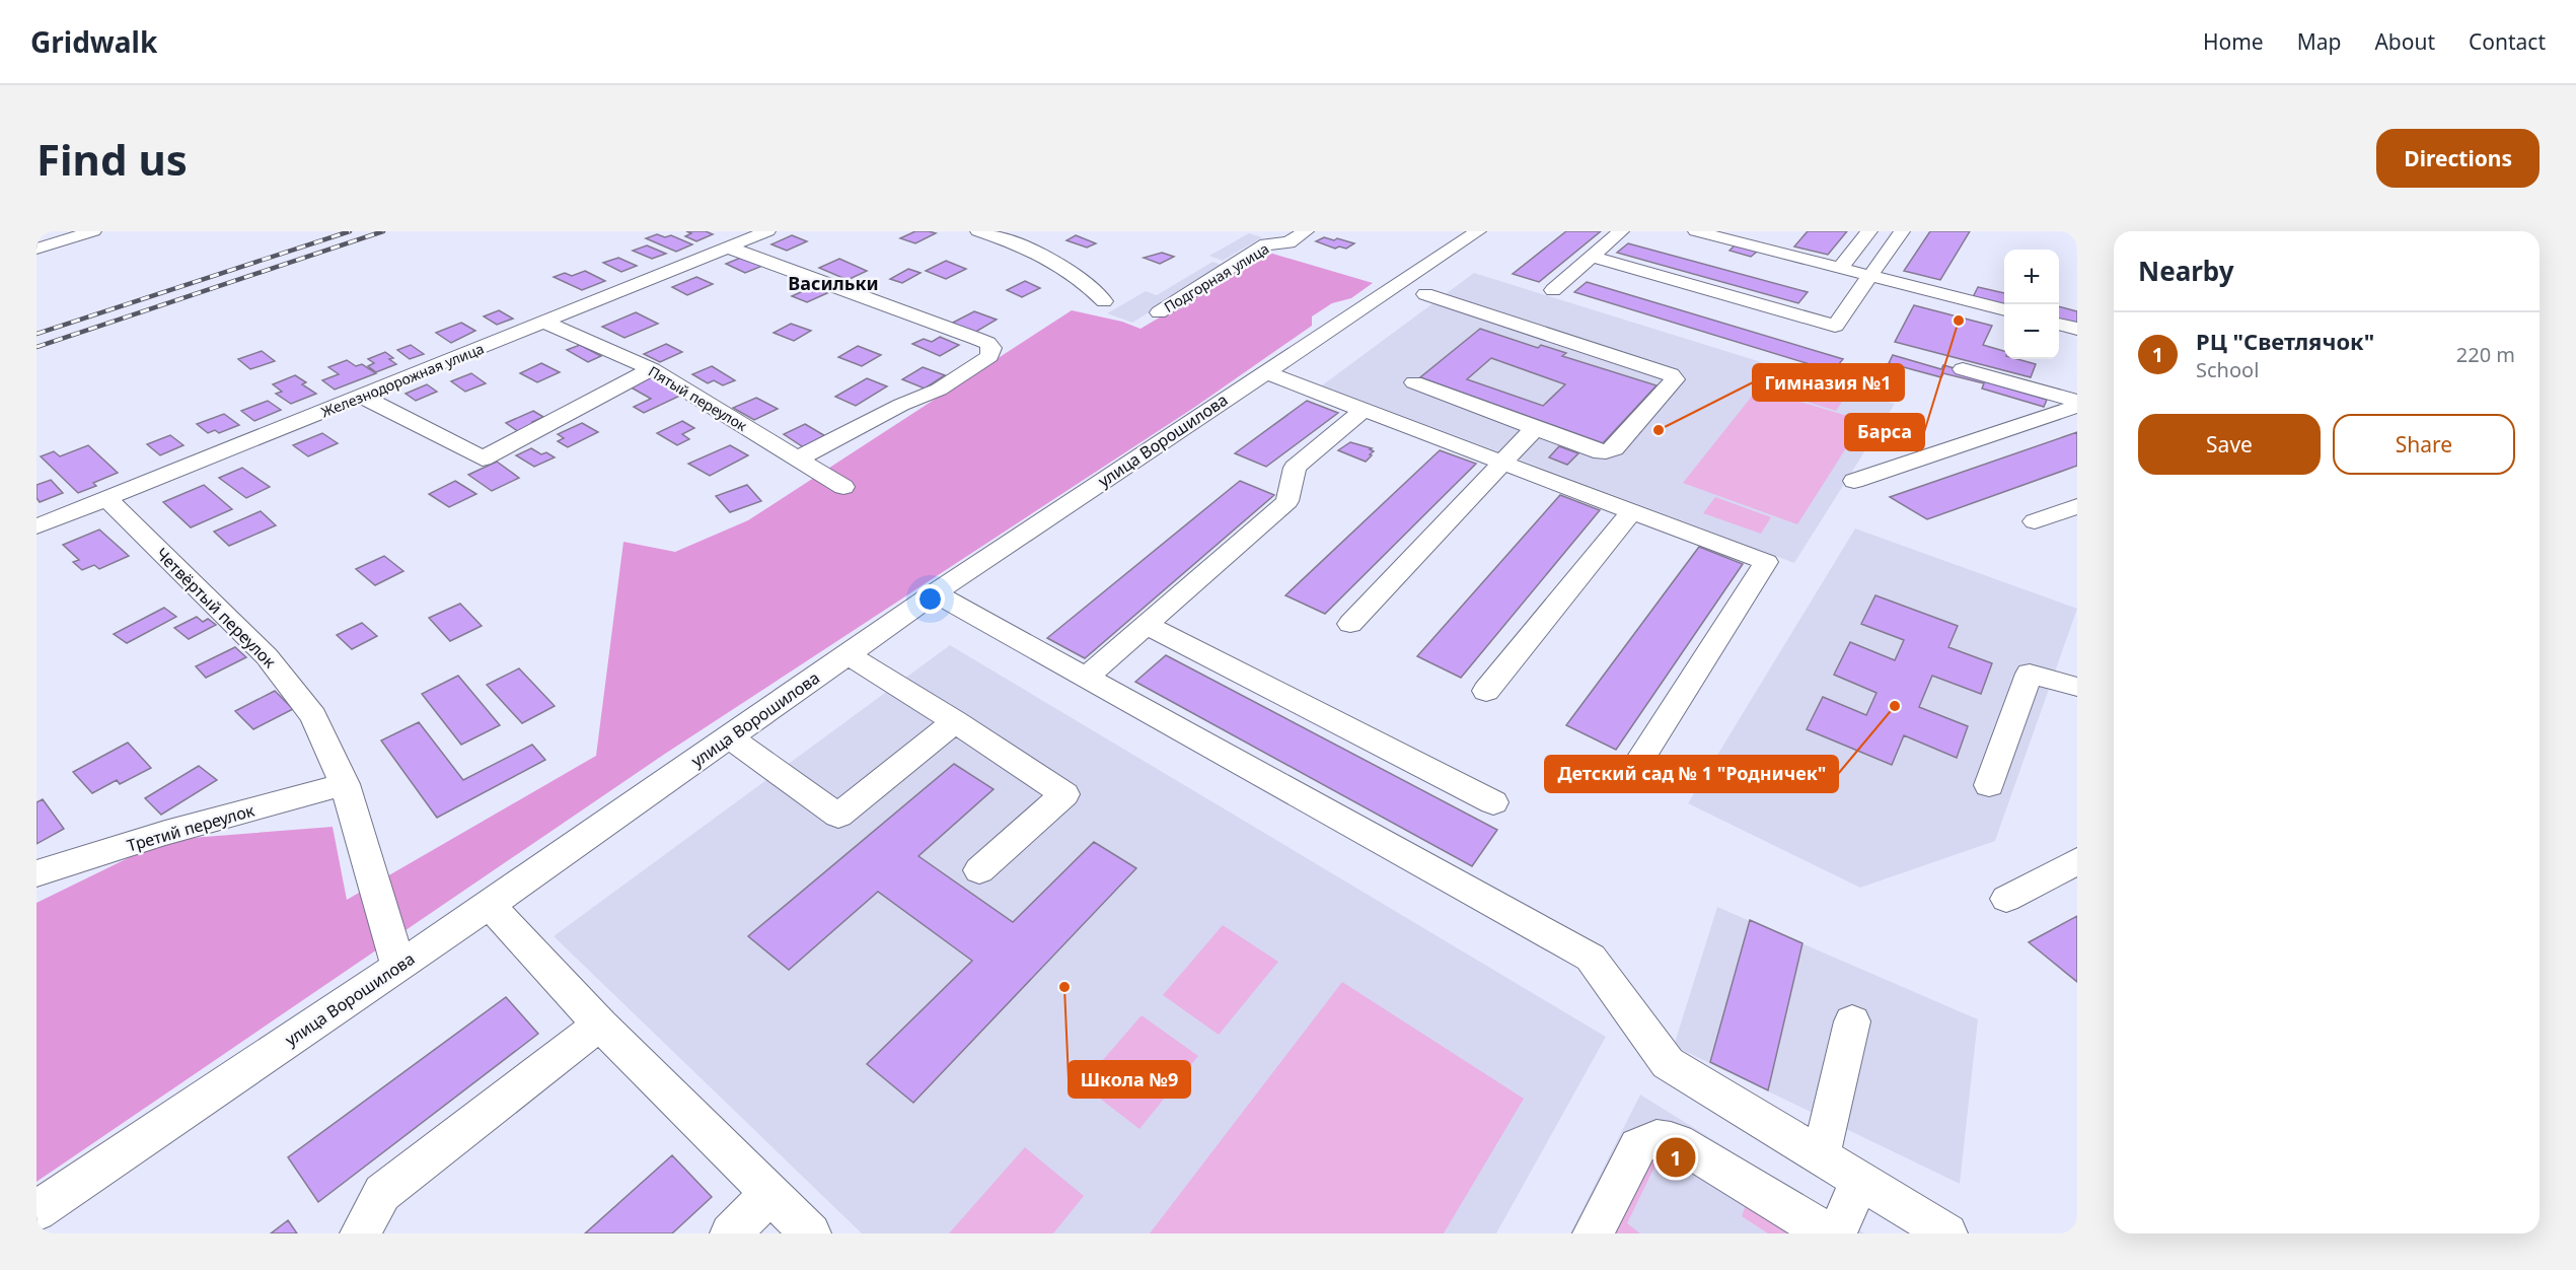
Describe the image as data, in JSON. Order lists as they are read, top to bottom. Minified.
{"streets":{"street":["Подгорная улица","Железнодорожная улица","Пятый переулок","улица Ворошилова","Четвёртый переулок","Третий переулок"]},"crossings":[["Железнодорожная улица","Пятый переулок"],["Железнодорожная улица","Четвёртый переулок"],["улица Ворошилова","Четвёртый переулок"],["Четвёртый переулок","Третий переулок"]],"districts":["Васильки"],"places":["Барса","Гимназия №1","Детский сад № 1 \"Родничек\"","Школа №9"],"page":{"header":"Gridwalk","nav":["Home","Map","About","Contact"],"buttons":["Directions",["Save","Share"]],"title":"Find us","heading":"Nearby","map_buttons":["+","−"],"list":[{"mark":"1","name":"РЦ \"Светлячок\"","note":"School","value":"220 m"}],"pins":"1"}}
